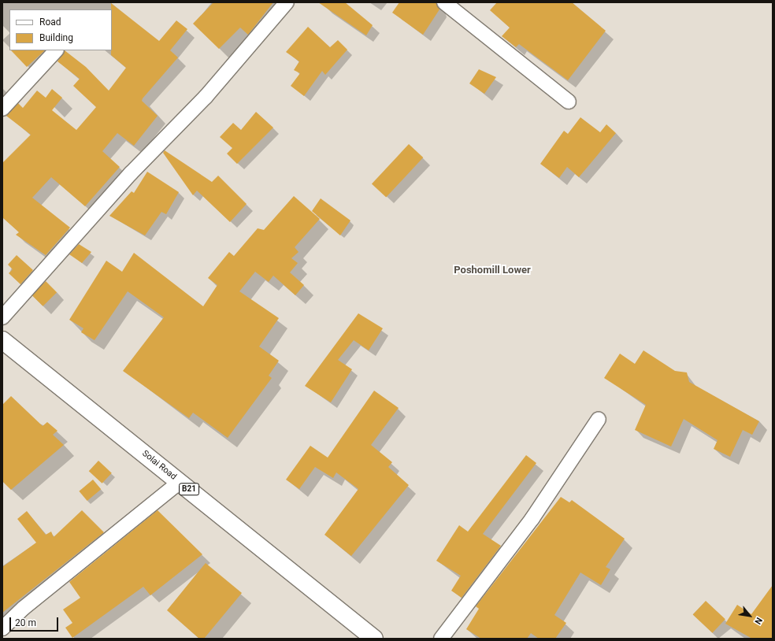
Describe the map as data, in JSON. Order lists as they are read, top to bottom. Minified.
{"streets":{"highway":["Solai Road","B21"]},"districts":["Poshomill Lower"],"legend":["Road","Building"],"scale_bar":"20 m","north":"bottom right"}
